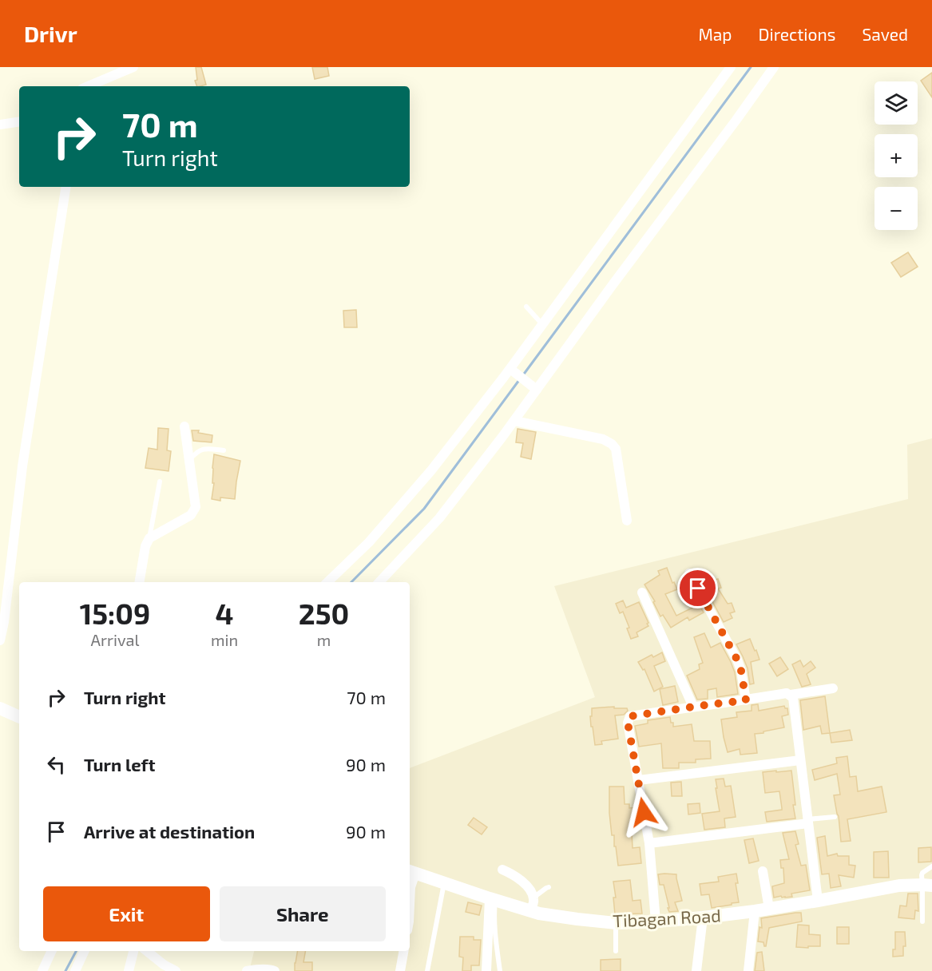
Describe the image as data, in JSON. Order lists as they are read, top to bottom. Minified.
{"streets":{"main road":["Tibagan Road"]},"page":{"header":"Drivr","nav":["Map","Directions","Saved"],"map_buttons":["+","−"],"turn":["70 m","Turn right"],"eta":["15:09","Arrival","4","min","250","m"],"list":[{"name":"Turn right","value":"70 m"},{"name":"Turn left","value":"90 m"},{"name":"Arrive at destination","value":"90 m"}],"buttons":["Exit","Share"]}}
